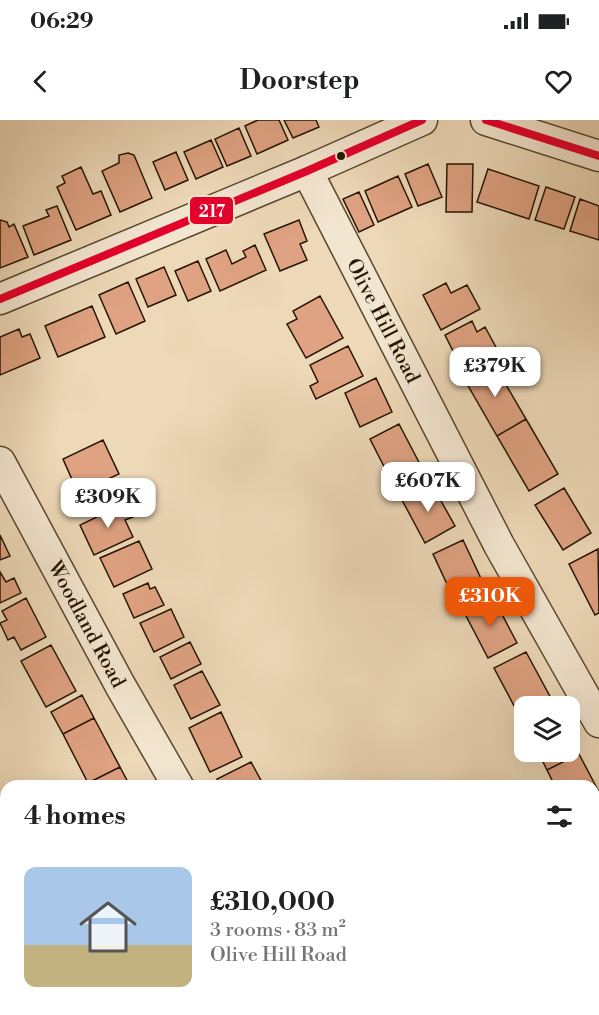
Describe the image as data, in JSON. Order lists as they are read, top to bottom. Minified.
{"streets":{"street":["Olive Hill Road","Woodland Road"]},"lines":["transit line 217"],"page":{"status":"06:29","header":"Doorstep","price":["£379K","£607K","£309K","£310K"],"heading":"4 homes","list":[{"name":"£310,000","note":"3 rooms · 83 m² · Olive Hill Road"}]}}
